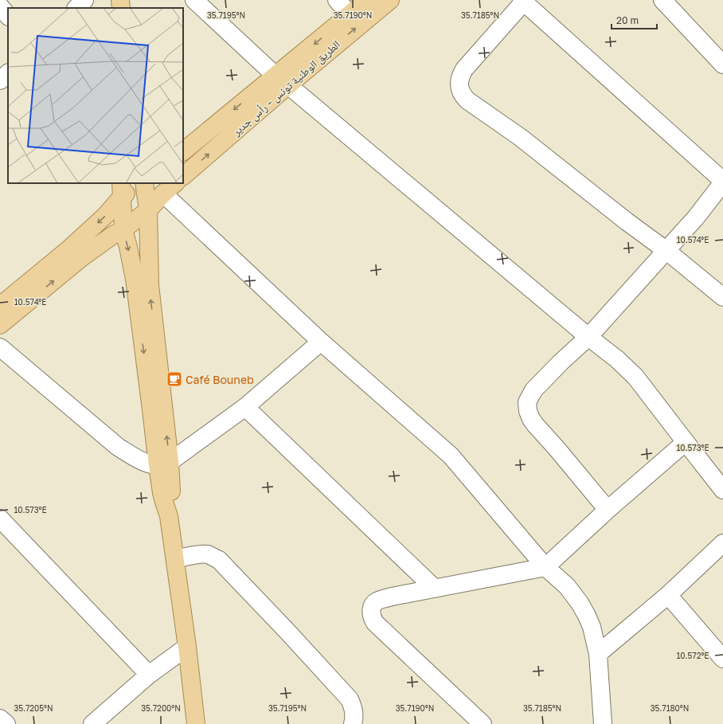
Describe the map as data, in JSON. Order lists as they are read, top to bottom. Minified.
{"streets":{"main road":["الطريق الوطنية تونس - رأس جدير"]},"places":{"cafe":["Café Bouneb"]},"scale_bar":"20 m","coordinates":["35.7195°N","35.7190°N","35.7185°N","10.574°E","10.573°E","10.572°E","35.7205°N","35.7200°N","35.7180°N"]}
